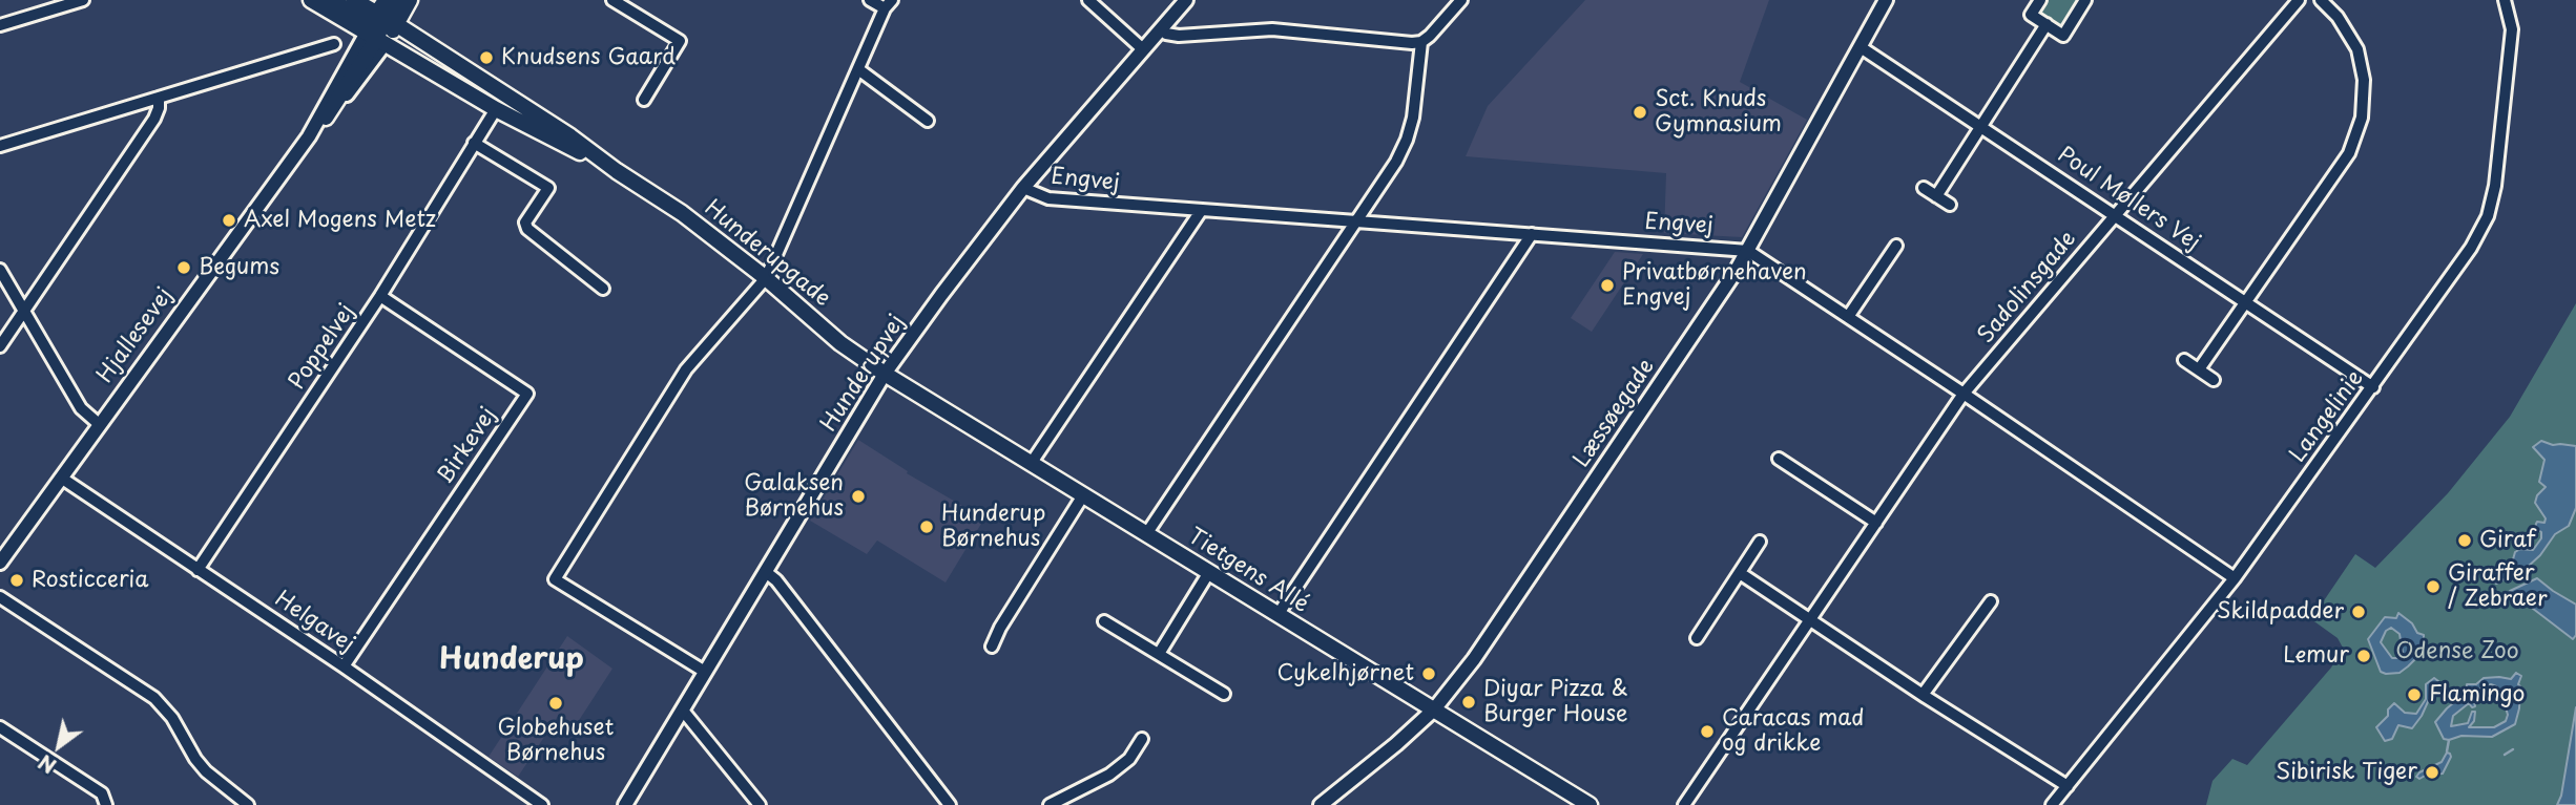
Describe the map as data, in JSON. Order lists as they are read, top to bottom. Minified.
{"streets":{"main road":["Hunderupgade","Hjallesevej","Tietgens Allé"],"street":["Engvej","Poul Møllers Vej","Sadolinsgade","Poppelvej","Hunderupvej","Læssøegade","Langelinie","Birkevej","Helgavej"]},"crossings":[["Engvej","Sadolinsgade"],["Engvej","Hunderupvej"],["Engvej","Læssøegade"],["Engvej","Langelinie"],["Poul Møllers Vej","Sadolinsgade"],["Poul Møllers Vej","Læssøegade"],["Poul Møllers Vej","Langelinie"],["Hunderupgade","Hjallesevej"],["Hunderupgade","Poppelvej"],["Hunderupgade","Hunderupvej"],["Hunderupgade","Tietgens Allé"],["Hjallesevej","Helgavej"],["Poppelvej","Birkevej"],["Poppelvej","Helgavej"],["Hunderupvej","Tietgens Allé"],["Læssøegade","Tietgens Allé"],["Birkevej","Helgavej"]],"districts":["Hunderup"],"parks":["Odense Zoo"],"places":["Knudsens Gaard","Sct. Knuds Gymnasium","Axel Mogens Metz","Begums","Privatbørnehaven Engvej","Galaksen Børnehus","Hunderup Børnehus","Giraf","Rosticceria","Giraffer / Zebraer","Skildpadder","Lemur","Cykelhjørnet","Flamingo","Diyar Pizza & Burger House","Globehuset Børnehus","Caracas mad og drikke","Sibirisk Tiger"],"north":"bottom left"}
